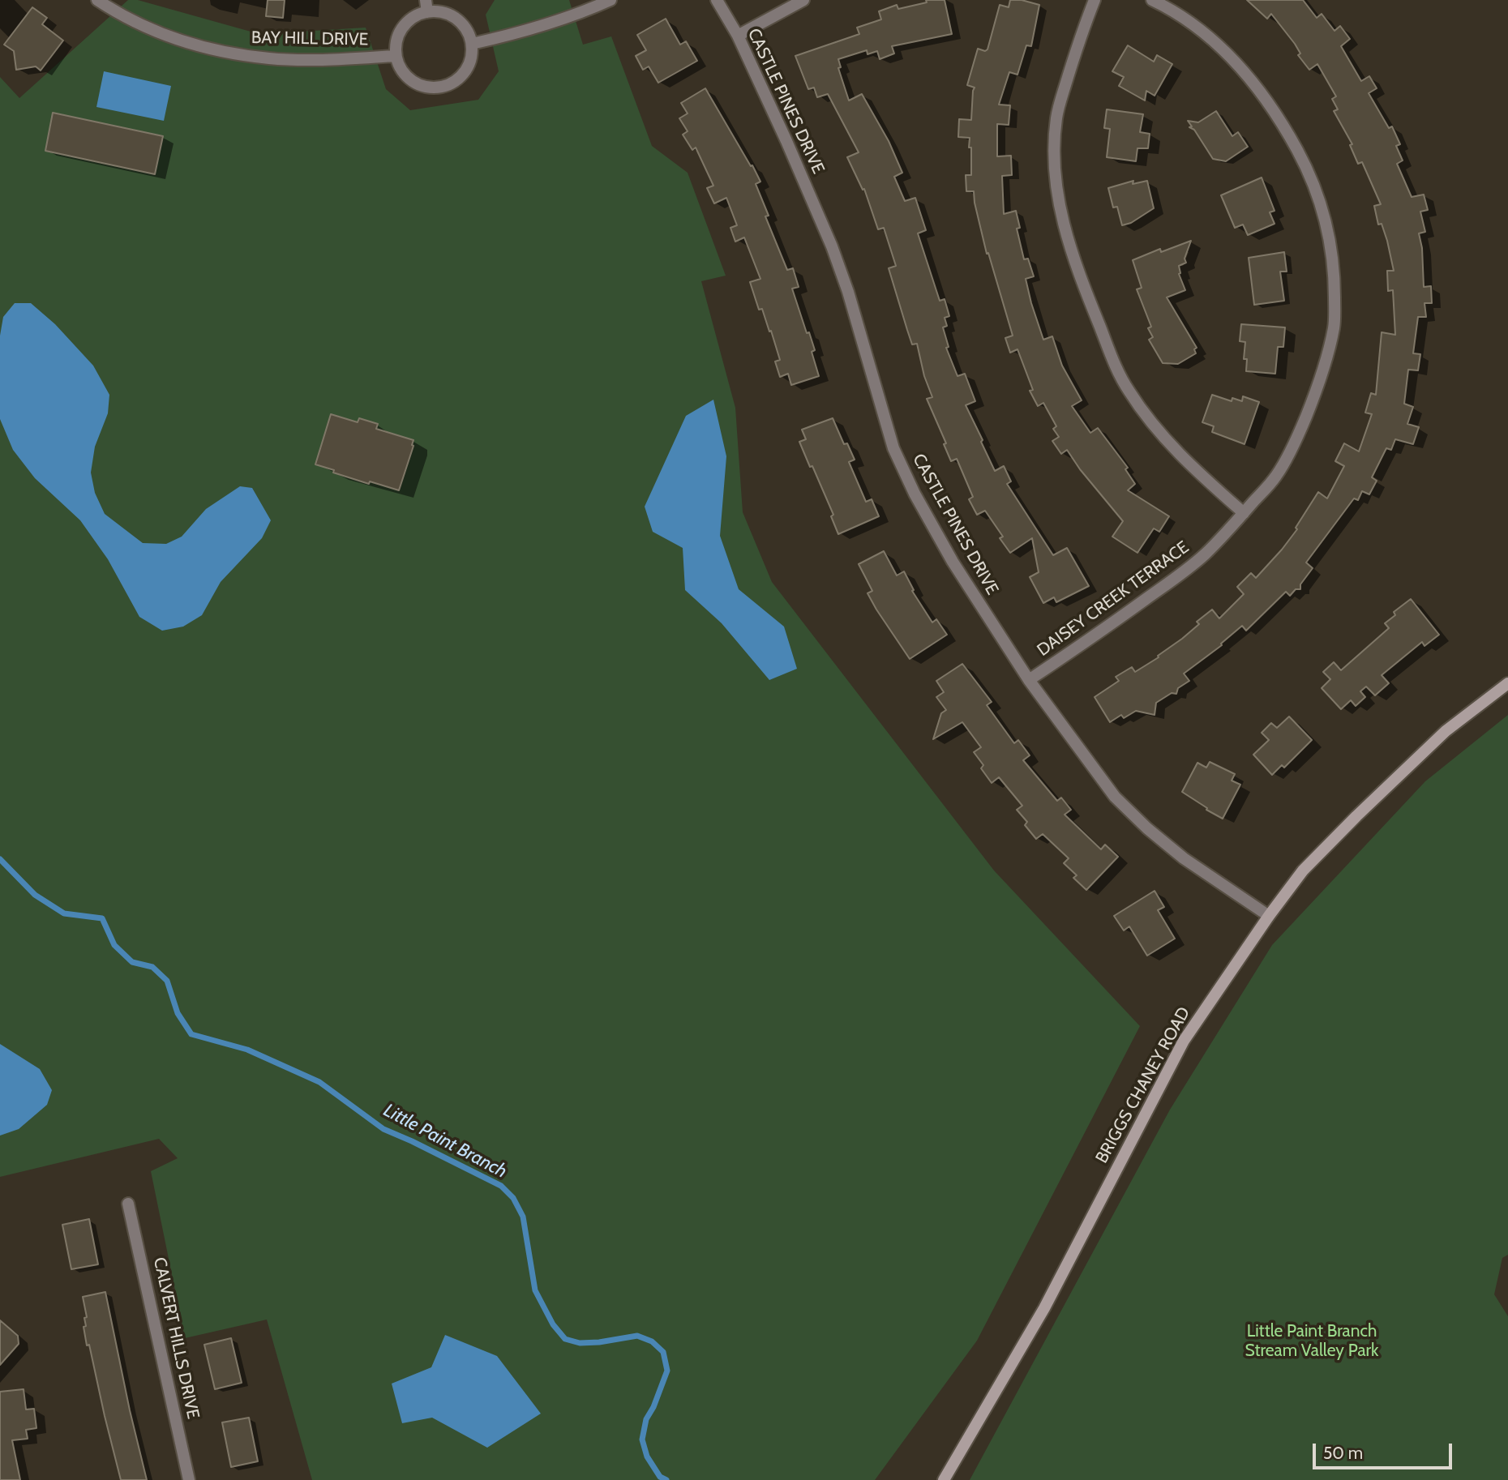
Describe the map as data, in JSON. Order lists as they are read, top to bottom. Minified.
{"streets":{"main road":["BRIGGS CHANEY ROAD"],"street":["BAY HILL DRIVE","CASTLE PINES DRIVE","DAISEY CREEK TERRACE","CALVERT HILLS DRIVE"]},"crossings":[["CASTLE PINES DRIVE","DAISEY CREEK TERRACE"],["CASTLE PINES DRIVE","BRIGGS CHANEY ROAD"]],"water":["Little Paint Branch"],"parks":["Little Paint Branch Stream Valley Park"],"scale_bar":"50 m"}
